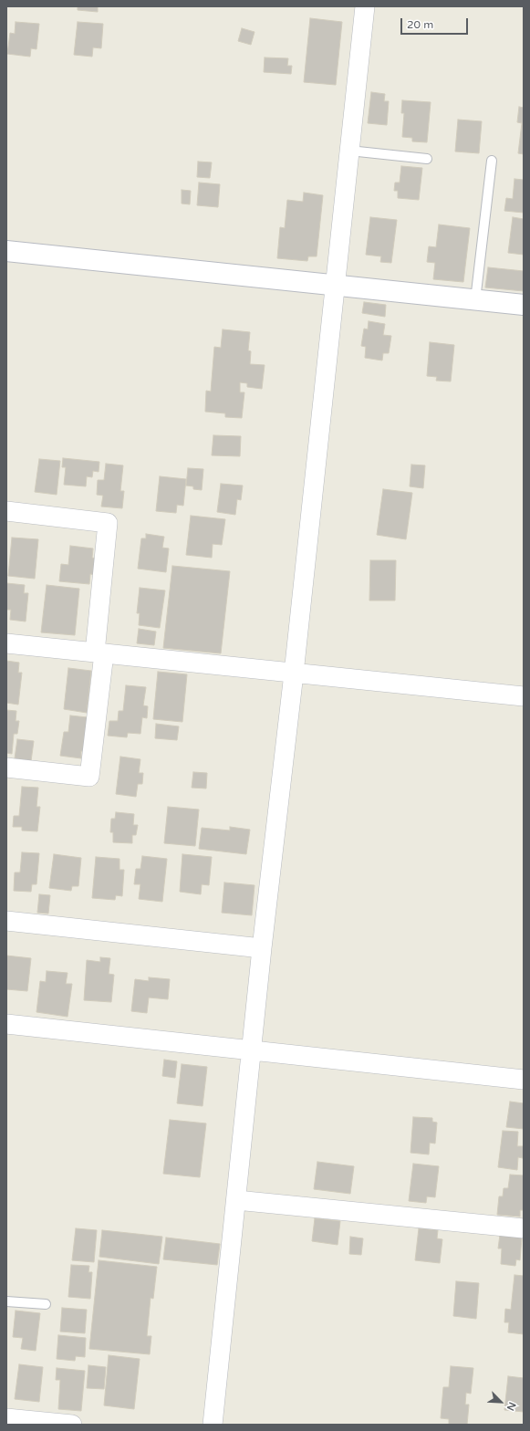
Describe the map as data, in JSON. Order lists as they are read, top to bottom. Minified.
{"scale_bar":"20 m","north":"bottom right"}
